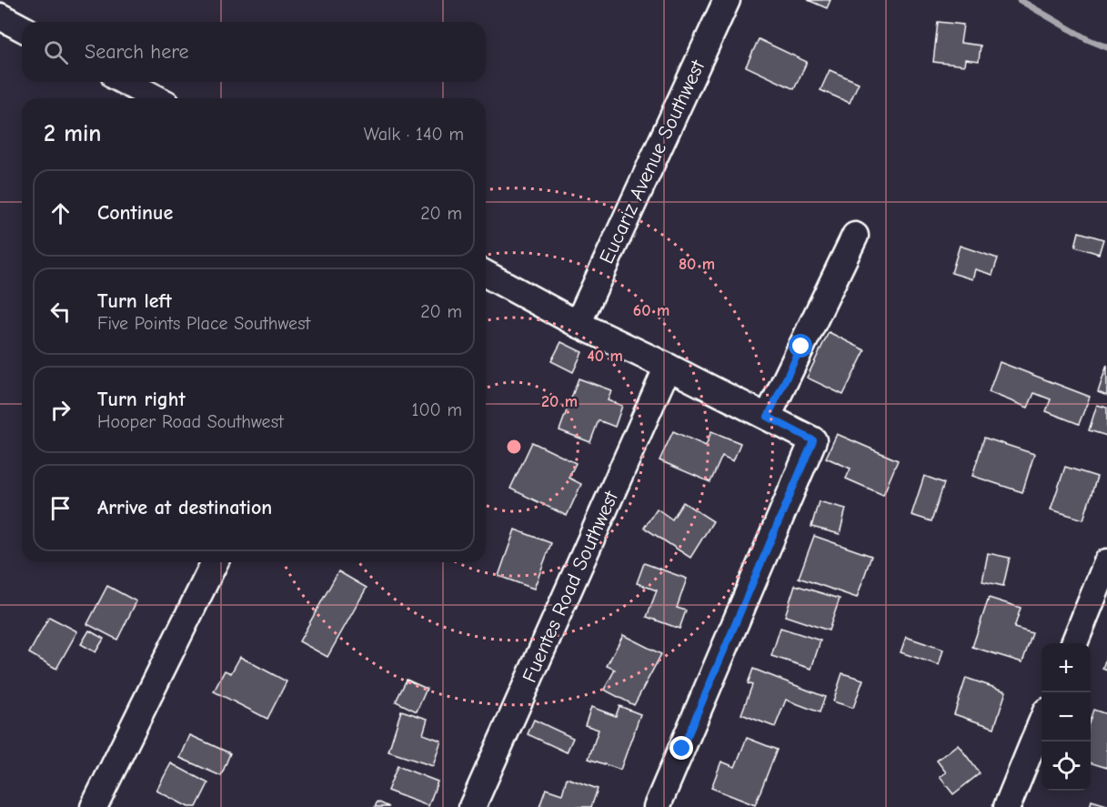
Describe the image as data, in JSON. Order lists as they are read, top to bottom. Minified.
{"streets":{"street":["Eucariz Avenue Southwest","Fuentes Road Southwest"]},"page":{"search":"Search here","heading":["2 min","Walk · 140 m"],"list":[["Continue","20 m"],["Turn left","Five Points Place Southwest","20 m"],["Turn right","Hooper Road Southwest","100 m"],"Arrive at destination"],"map_buttons":["+","−"]},"rings":["80 m","60 m","40 m","20 m"]}
